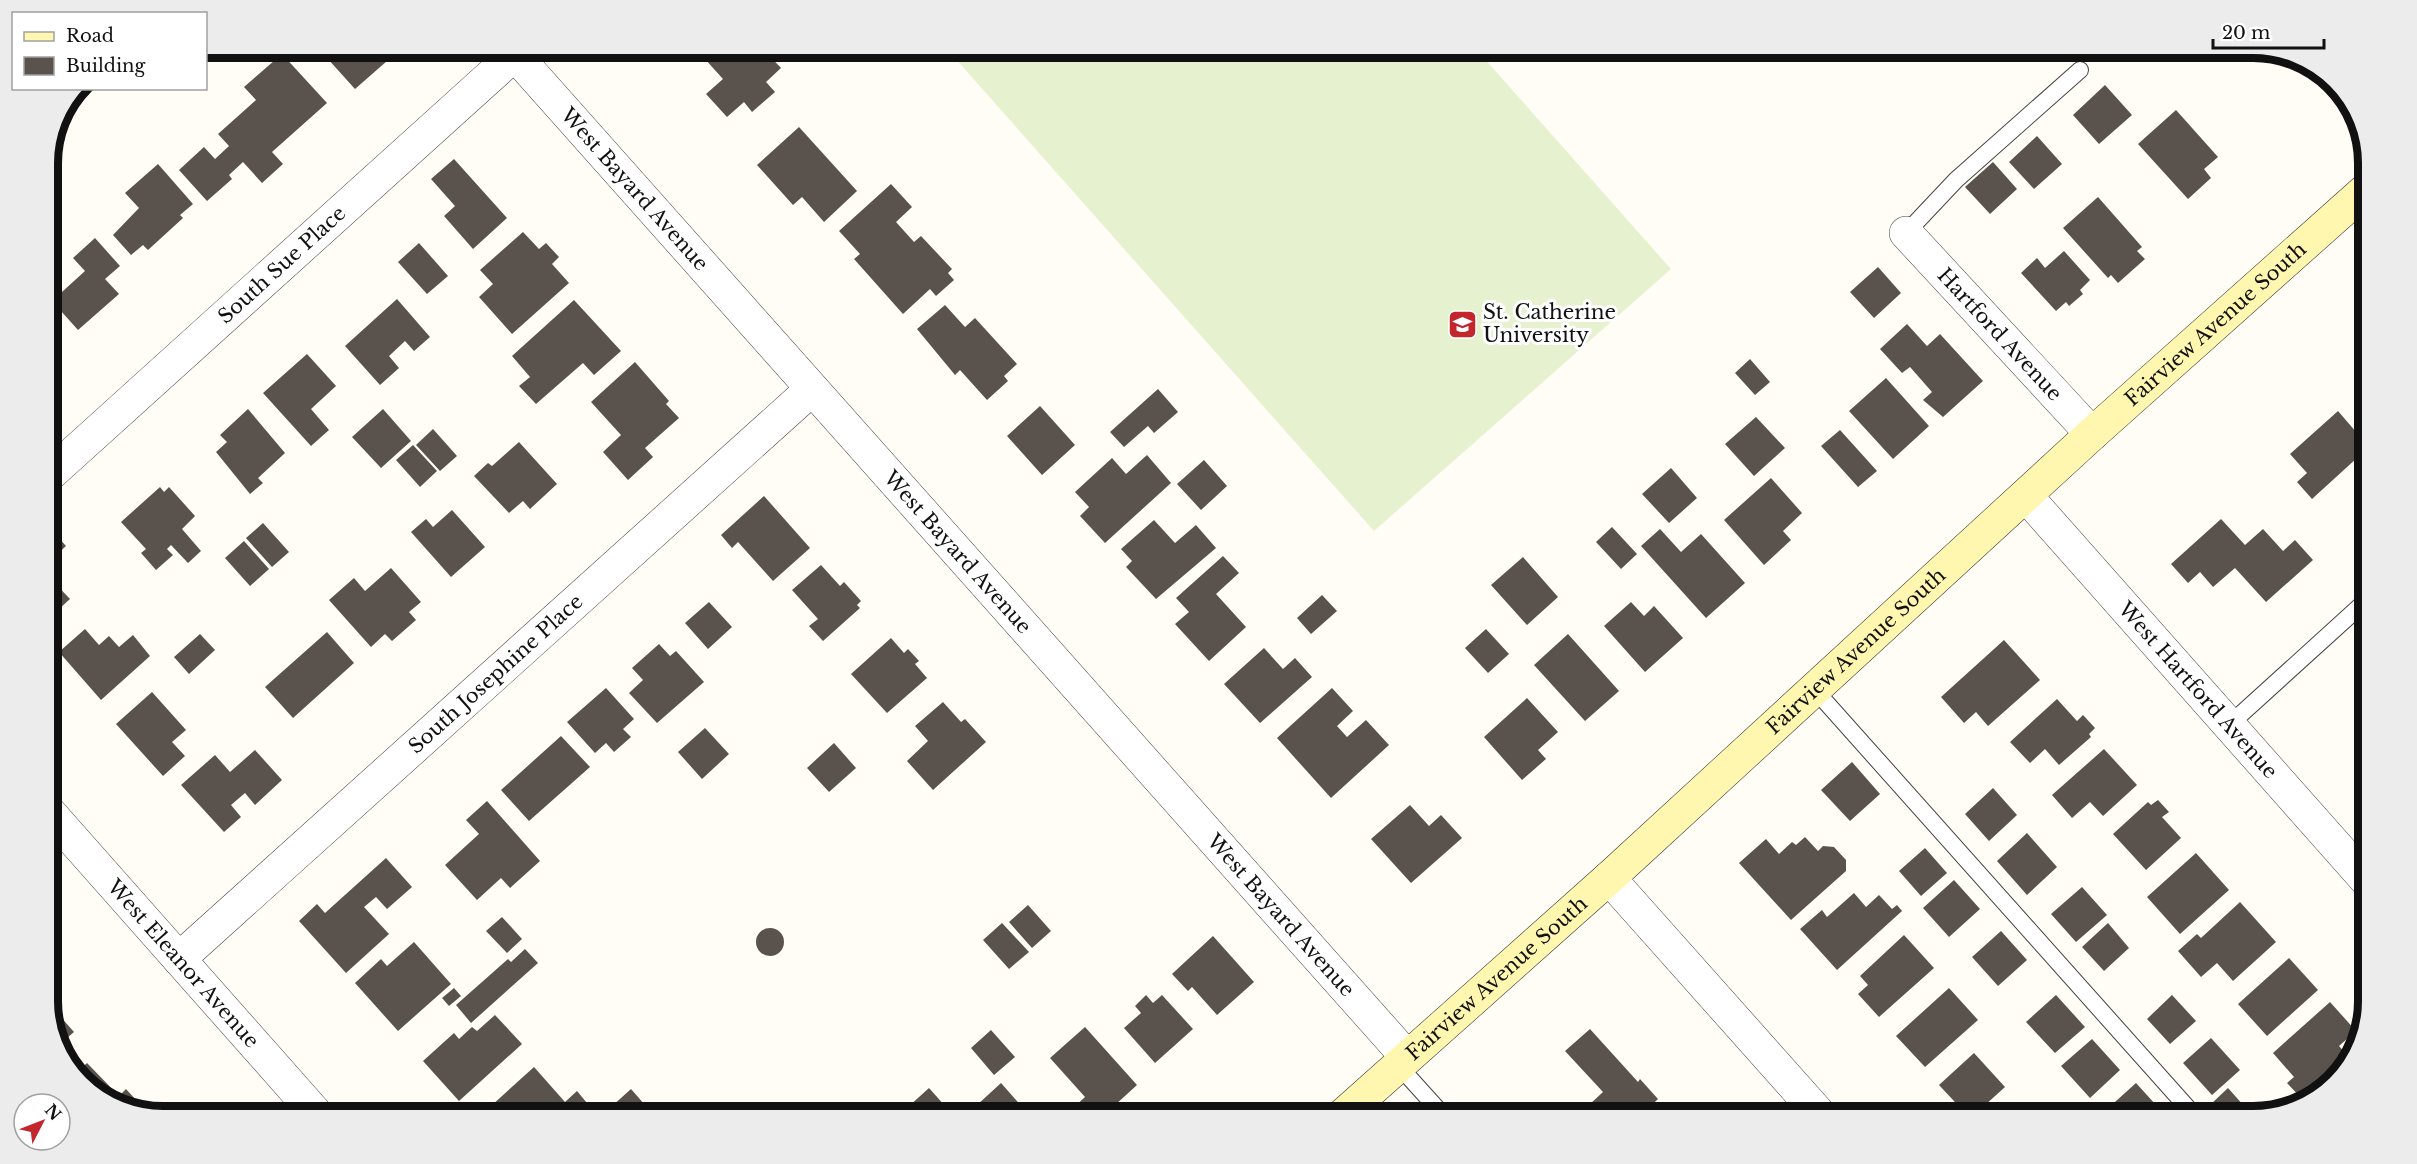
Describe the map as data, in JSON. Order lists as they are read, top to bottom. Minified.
{"streets":{"street":["West Bayard Avenue","South Sue Place","Fairview Avenue South","Hartford Avenue","South Josephine Place","West Hartford Avenue","West Eleanor Avenue"]},"crossings":[["West Bayard Avenue","Fairview Avenue South"],["West Bayard Avenue","South Josephine Place"],["Fairview Avenue South","Hartford Avenue"],["Fairview Avenue South","West Hartford Avenue"],["South Josephine Place","West Eleanor Avenue"]],"places":{"school or university":["St. Catherine University"]},"legend":["Road","Building"],"scale_bar":"20 m","north":"top right"}
